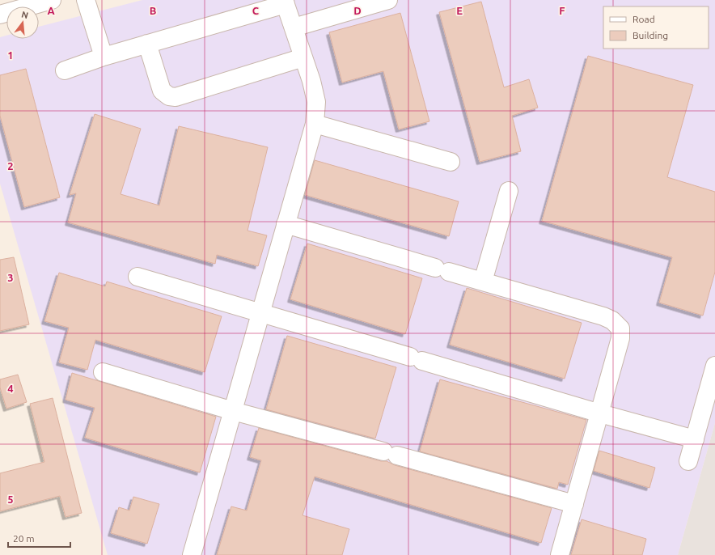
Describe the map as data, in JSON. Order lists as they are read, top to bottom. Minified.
{"legend":["Road","Building"],"scale_bar":"20 m","north":"top","grid":{"columns":["A","B","C","D","E","F"],"rows":["1","2","3","4","5"]}}
